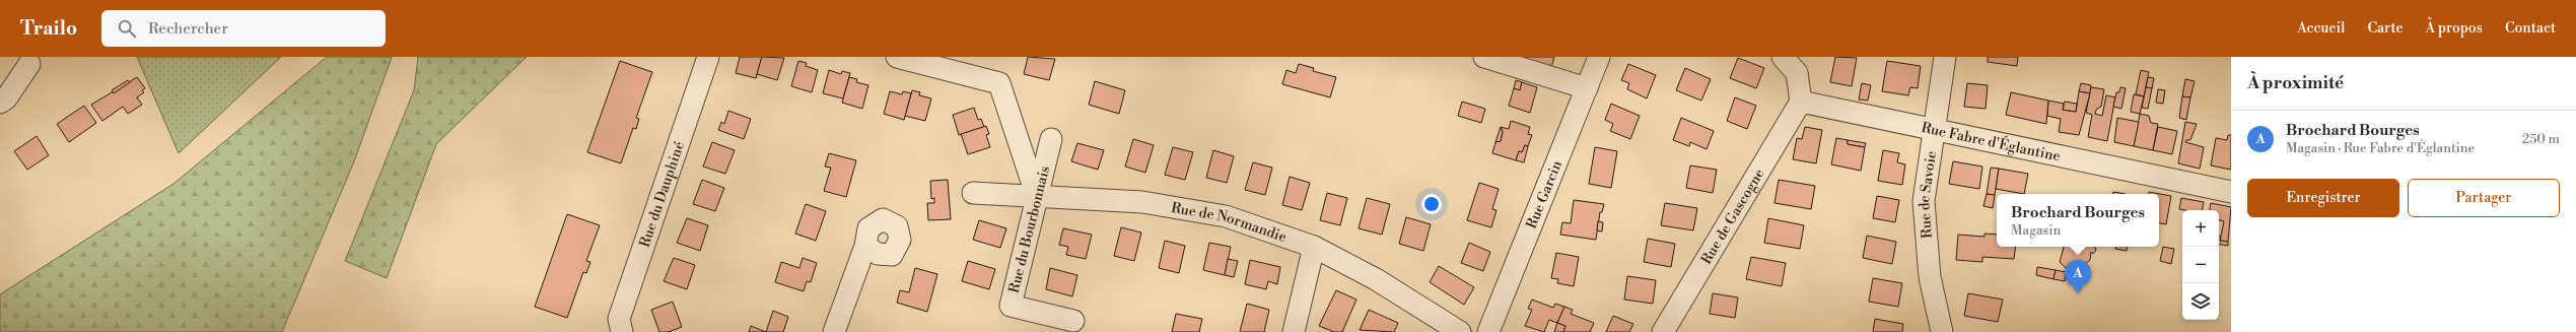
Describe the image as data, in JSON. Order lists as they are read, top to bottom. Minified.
{"streets":{"street":["Rue Fabre d'Églantine","Rue du Dauphiné","Rue Garcin","Rue de Savoie","Rue de Gascogne","Rue de Normandie","Rue du Bourbonnais"]},"crossings":[["Rue Fabre d'Églantine","Rue de Savoie"],["Rue Fabre d'Églantine","Rue de Gascogne"],["Rue de Normandie","Rue du Bourbonnais"]],"page":{"header":"Trailo","search":"Rechercher","nav":["Accueil","Carte","À propos","Contact"],"heading":"À proximité","list":[{"mark":"A","name":"Brochard Bourges","note":"Magasin · Rue Fabre d'Églantine","value":"250 m"}],"buttons":["Enregistrer","Partager"],"popup":["Brochard Bourges","Magasin"],"map_buttons":["+","−"],"pins":"A"}}
